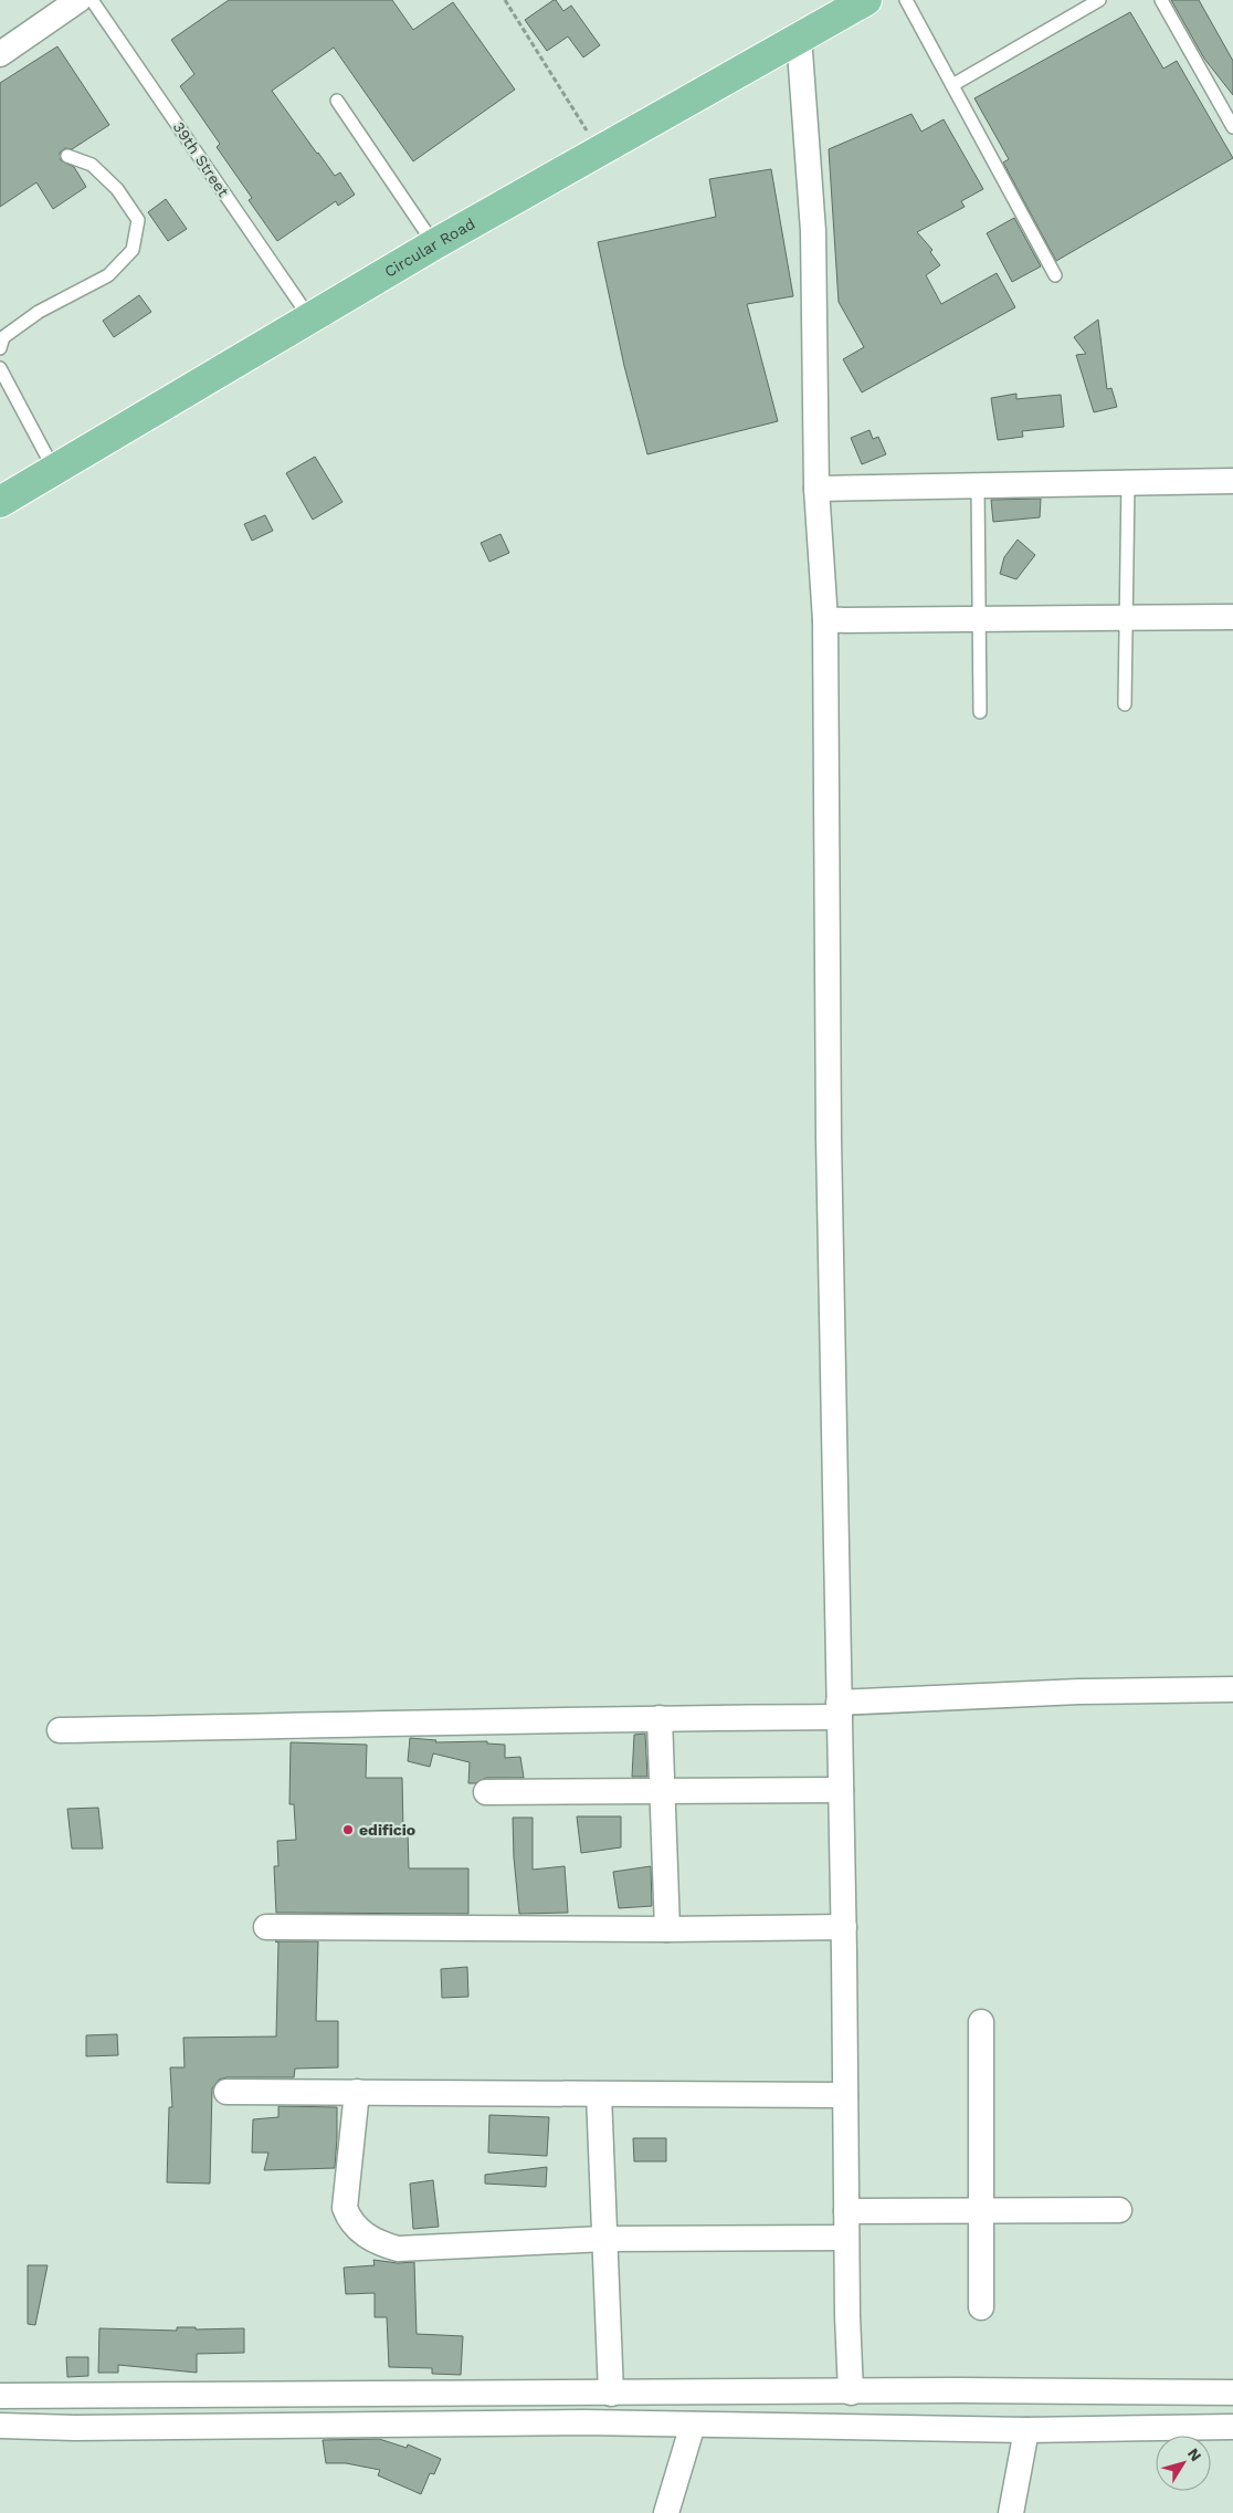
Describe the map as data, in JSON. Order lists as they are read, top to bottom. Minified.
{"streets":{"main road":["Circular Road"],"lane":["39th Street"]},"crossings":[["39th Street","Circular Road"]],"places":["edificio"],"north":"top right"}
